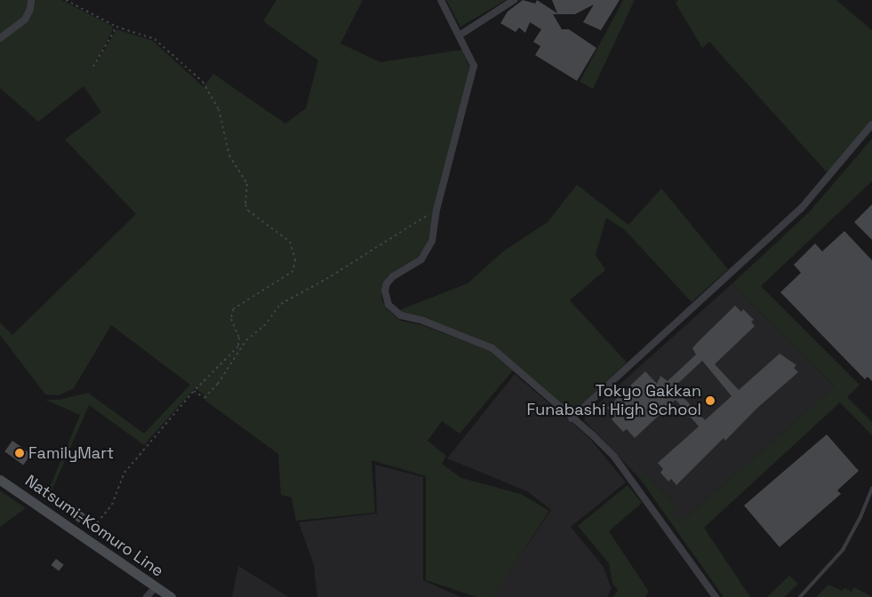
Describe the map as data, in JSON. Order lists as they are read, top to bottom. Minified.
{"streets":{"main road":["Natsumi-Komuro Line"]},"places":["Tokyo Gakkan Funabashi High School","FamilyMart"]}
